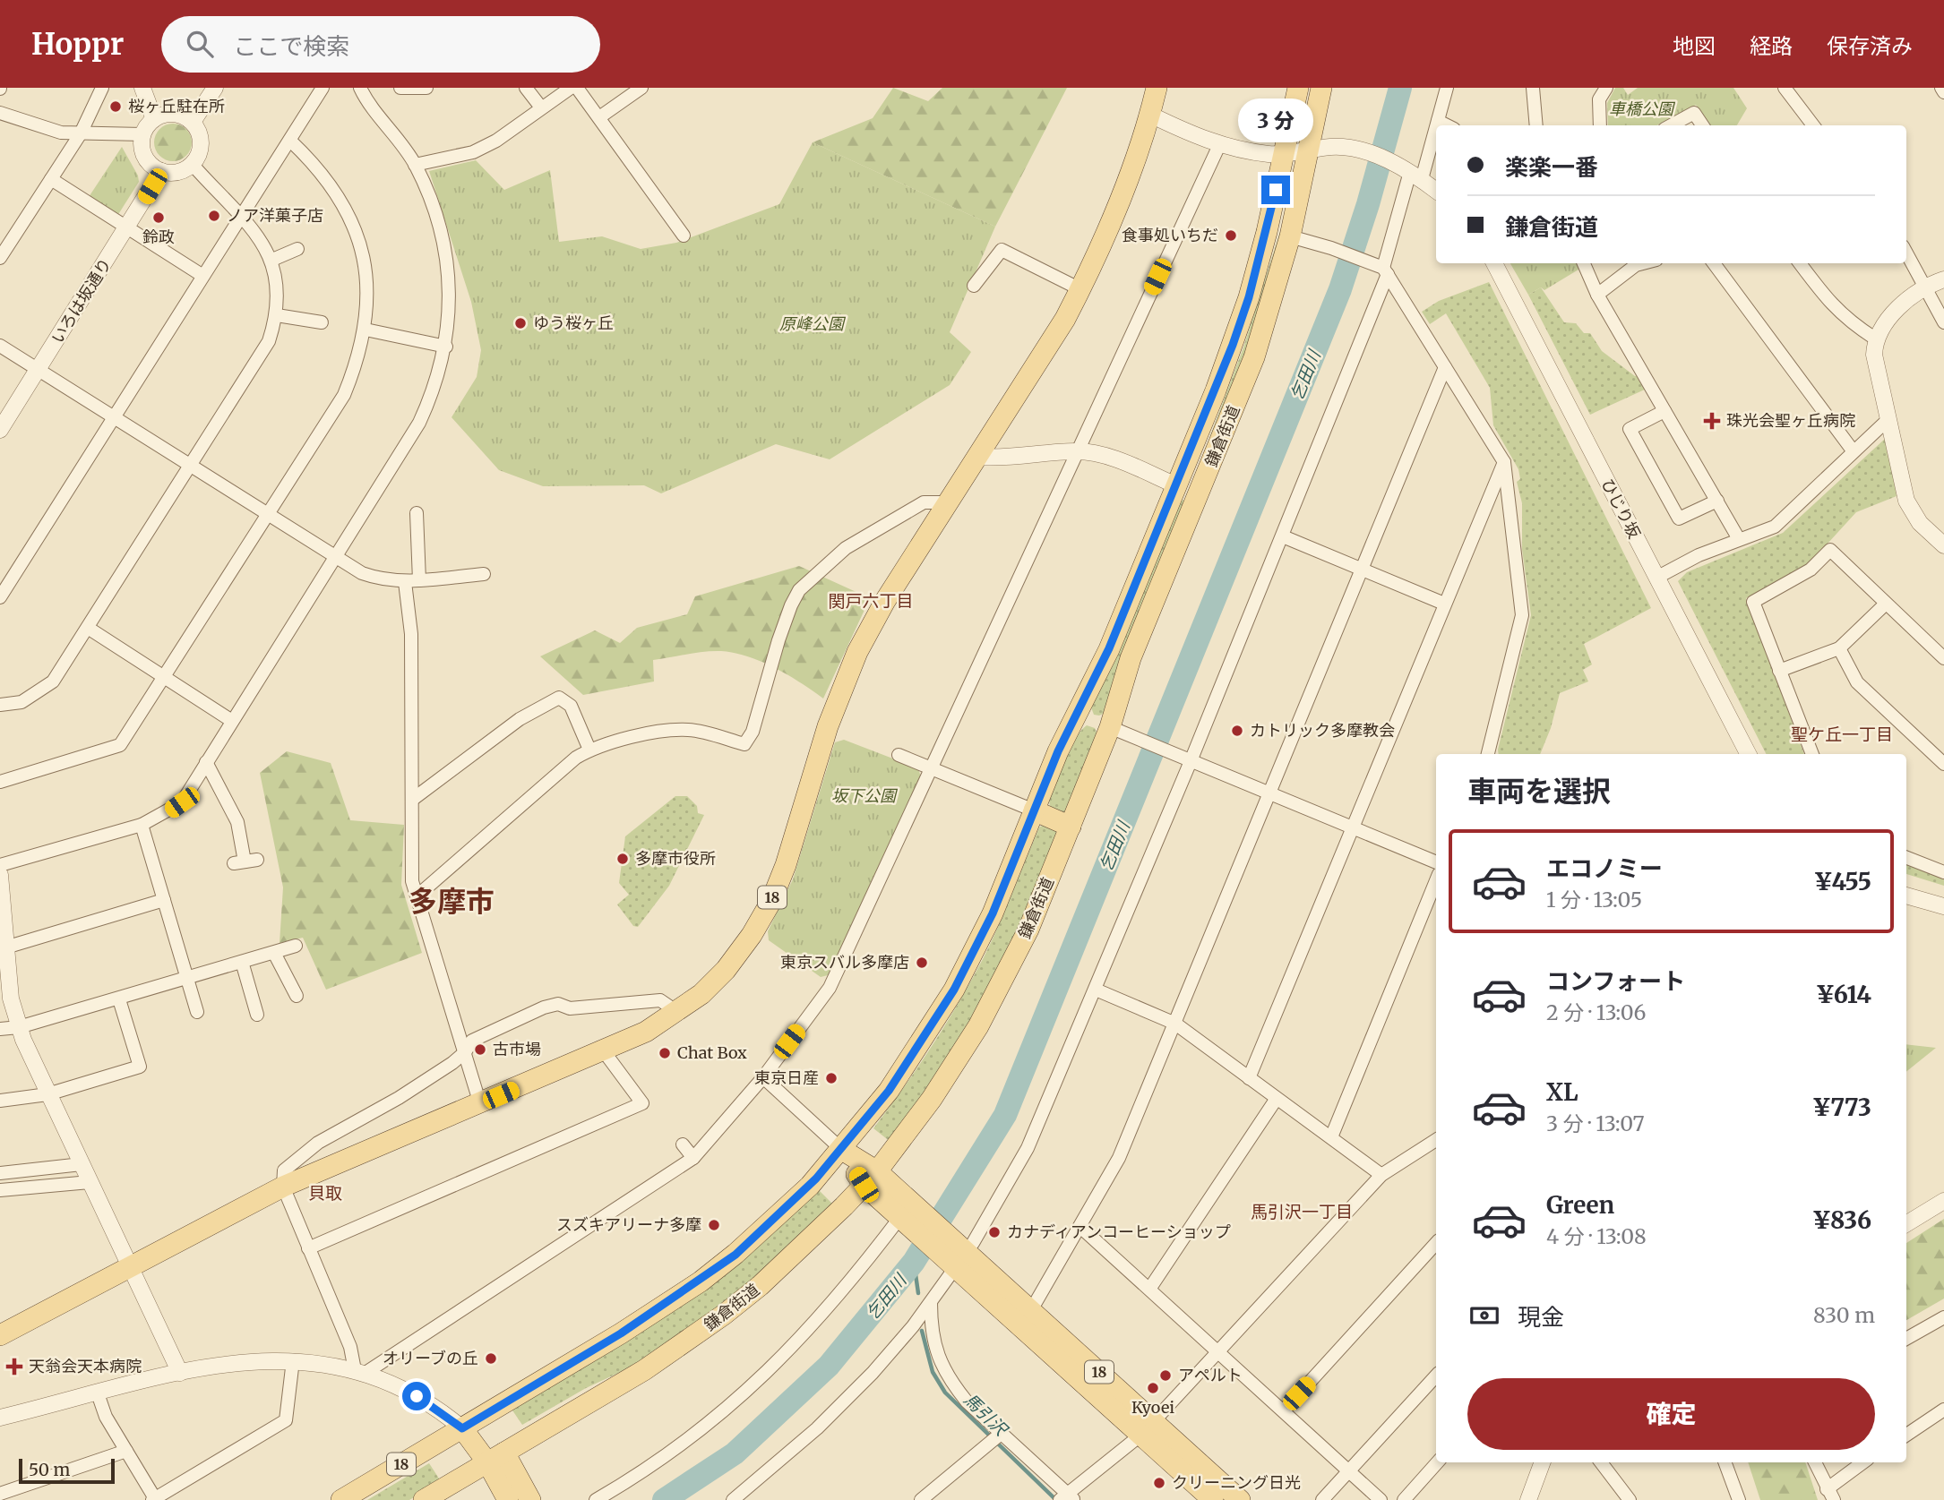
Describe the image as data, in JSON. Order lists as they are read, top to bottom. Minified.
{"streets":{"main road":["鎌倉街道","18"],"street":["いろは坂通り","ひじり坂"]},"crossings":[["鎌倉街道","18"]],"districts":["関戸六丁目","聖ケ丘一丁目","多摩市","貝取","馬引沢一丁目"],"water":["乞田川","馬引沢"],"parks":["車橋公園","原峰公園","坂下公園"],"places":{"other":["桜ヶ丘駐在所","ノア洋菓子店","鈴政","食事処いちだ","ゆう桜ヶ丘","カトリック多摩教会","多摩市役所","東京スバル多摩店","古市場","Chat Box","東京日産","スズキアリーナ多摩","カナディアンコーヒーショップ","オリーブの丘","アペルト","Kyoei","クリーニング日光"],"health":["珠光会聖ヶ丘病院","天翁会天本病院"]},"scale_bar":"50 m","page":{"header":"Hoppr","search":"ここで検索","nav":["地図","経路","保存済み"],"bubble":"3 分","banner":["楽楽一番","鎌倉街道"],"heading":"車両を選択","list":[{"name":"エコノミー","note":"1 分 · 13:05","value":"¥455"},{"name":"コンフォート","note":"2 分 · 13:06","value":"¥614"},{"name":"XL","note":"3 分 · 13:07","value":"¥773"},{"name":"Green","note":"4 分 · 13:08","value":"¥836"}],"pay":["現金","830 m"],"buttons":"確定","scale":"50 m"}}
